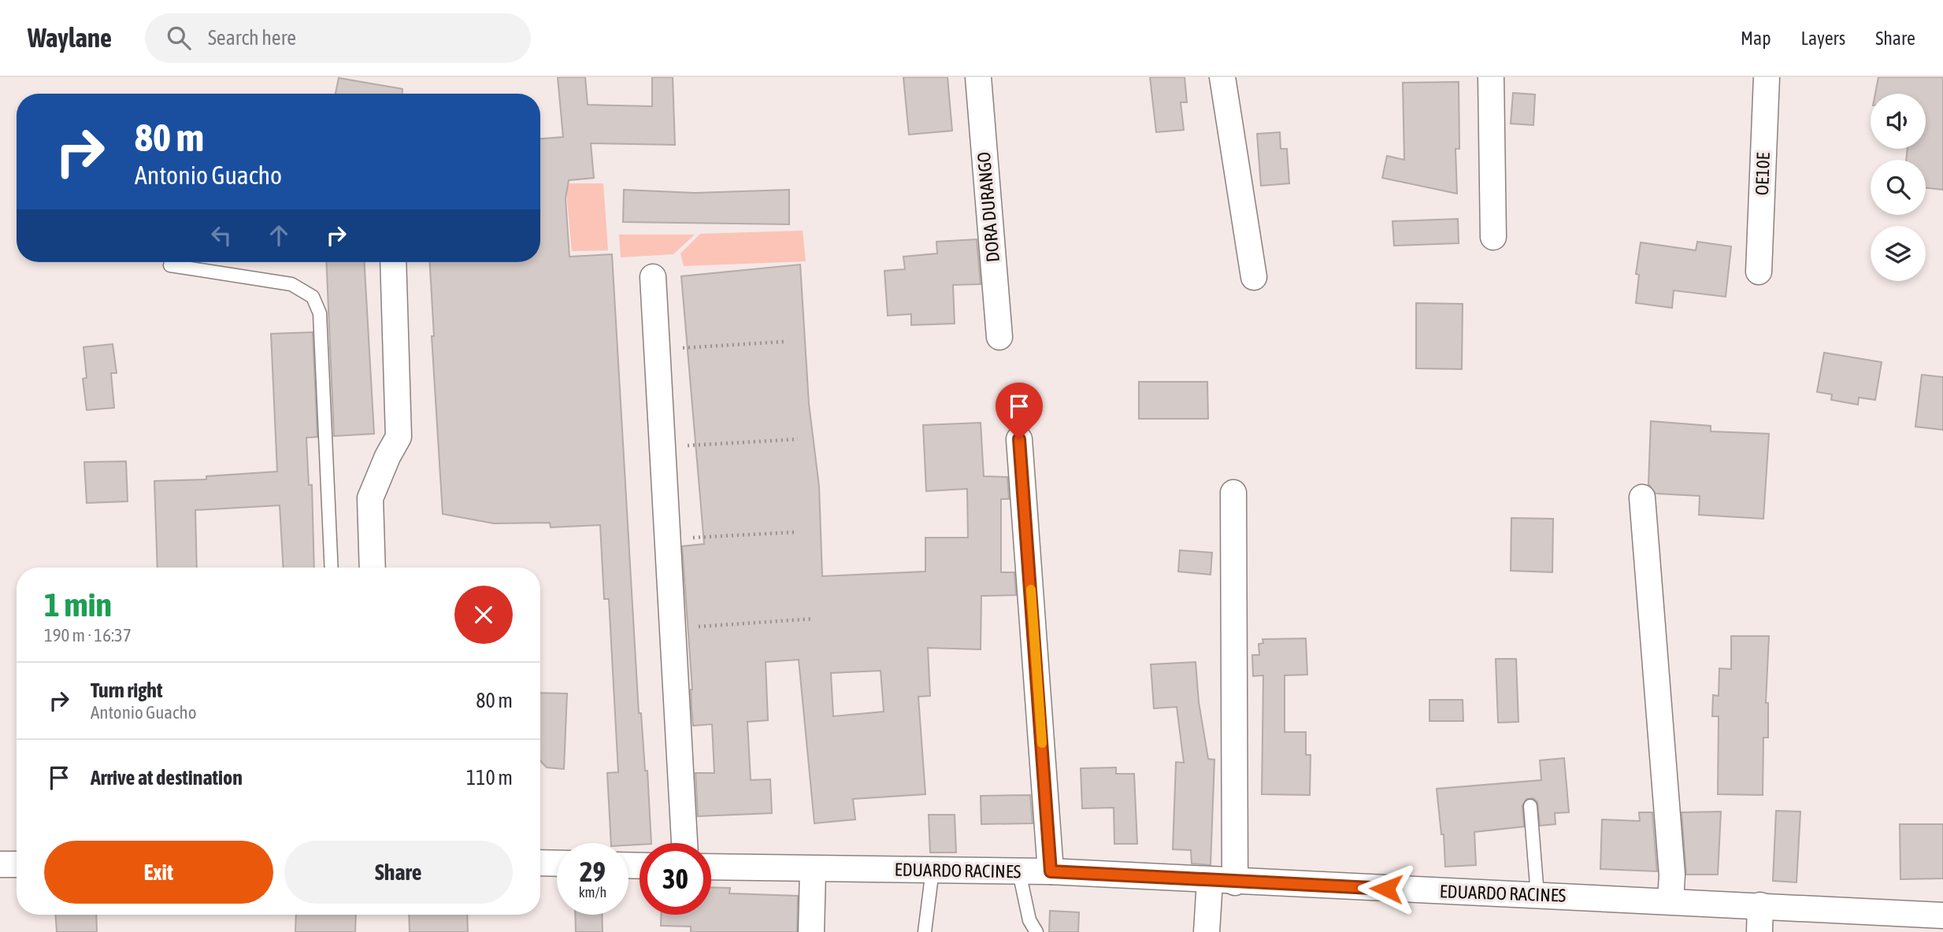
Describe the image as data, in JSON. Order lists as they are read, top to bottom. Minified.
{"streets":{"street":["OE10E","DORA DURANGO","EDUARDO RACINES"]},"page":{"header":"Waylane","search":"Search here","nav":["Map","Layers","Share"],"turn":["80 m","Antonio Guacho"],"heading":["1 min","190 m · 16:37"],"list":[{"name":"Turn right","note":"Antonio Guacho","value":"80 m"},{"name":"Arrive at destination","value":"110 m"}],"buttons":["Exit","Share"],"speed":"29 km/h","limit":"30"}}
